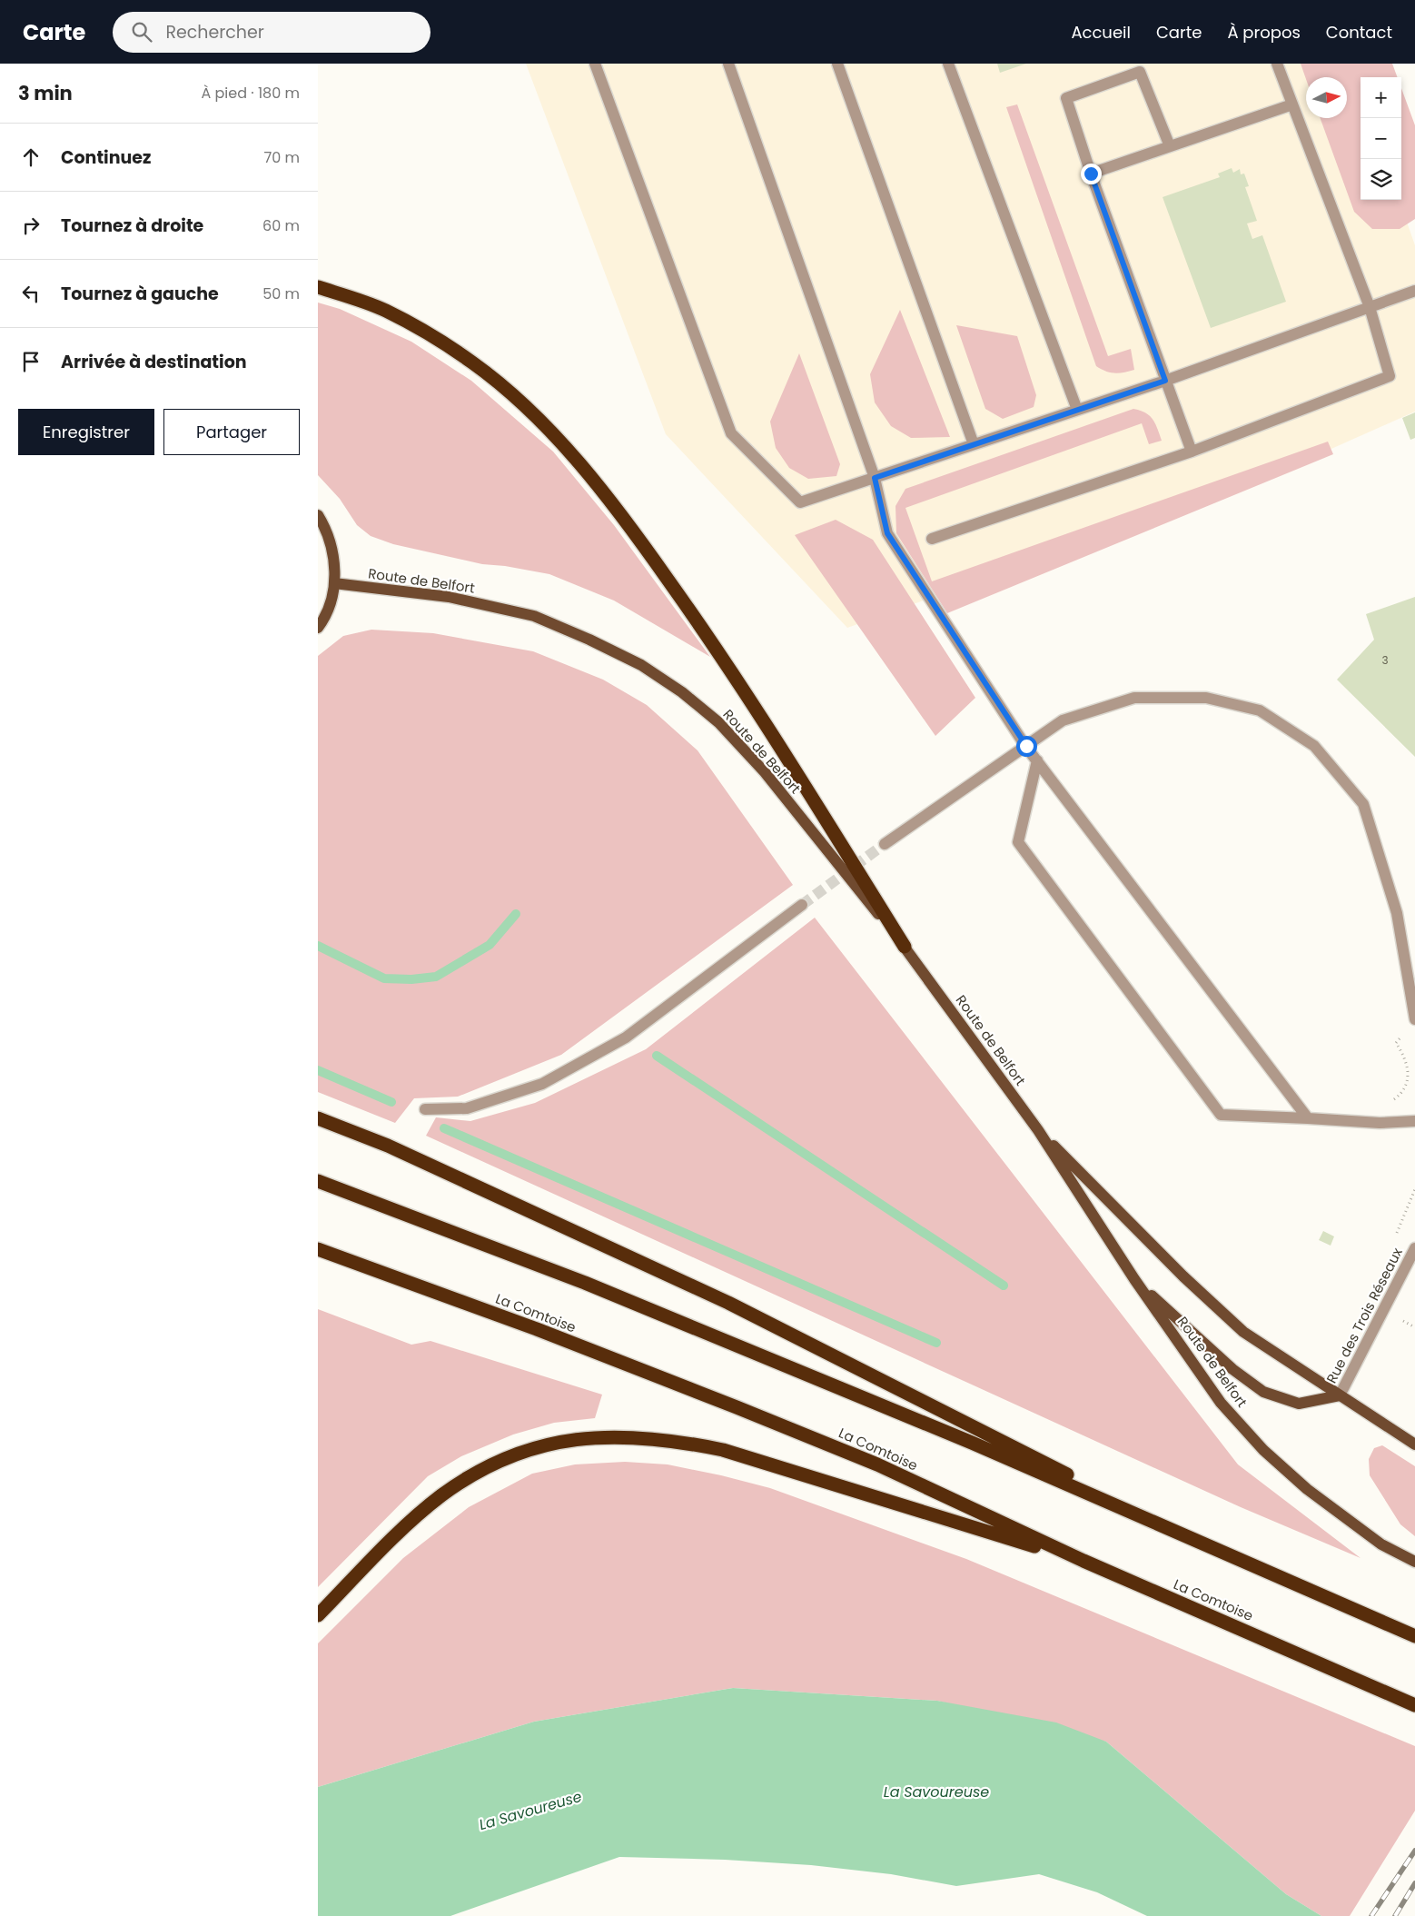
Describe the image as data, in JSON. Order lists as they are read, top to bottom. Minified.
{"streets":{"highway":["La Comtoise"],"main road":["Route de Belfort"],"street":["Rue des Trois Réseaux"]},"crossings":[["Route de Belfort","Rue des Trois Réseaux"]],"water":["La Savoureuse"],"house_numbers":["3"],"north":"right","page":{"header":"Carte","search":"Rechercher","nav":["Accueil","Carte","À propos","Contact"],"heading":["3 min","À pied · 180 m"],"map_buttons":["+","−"],"list":[["Continuez","70 m"],["Tournez à droite","60 m"],["Tournez à gauche","50 m"],"Arrivée à destination"],"buttons":["Enregistrer","Partager"]}}
